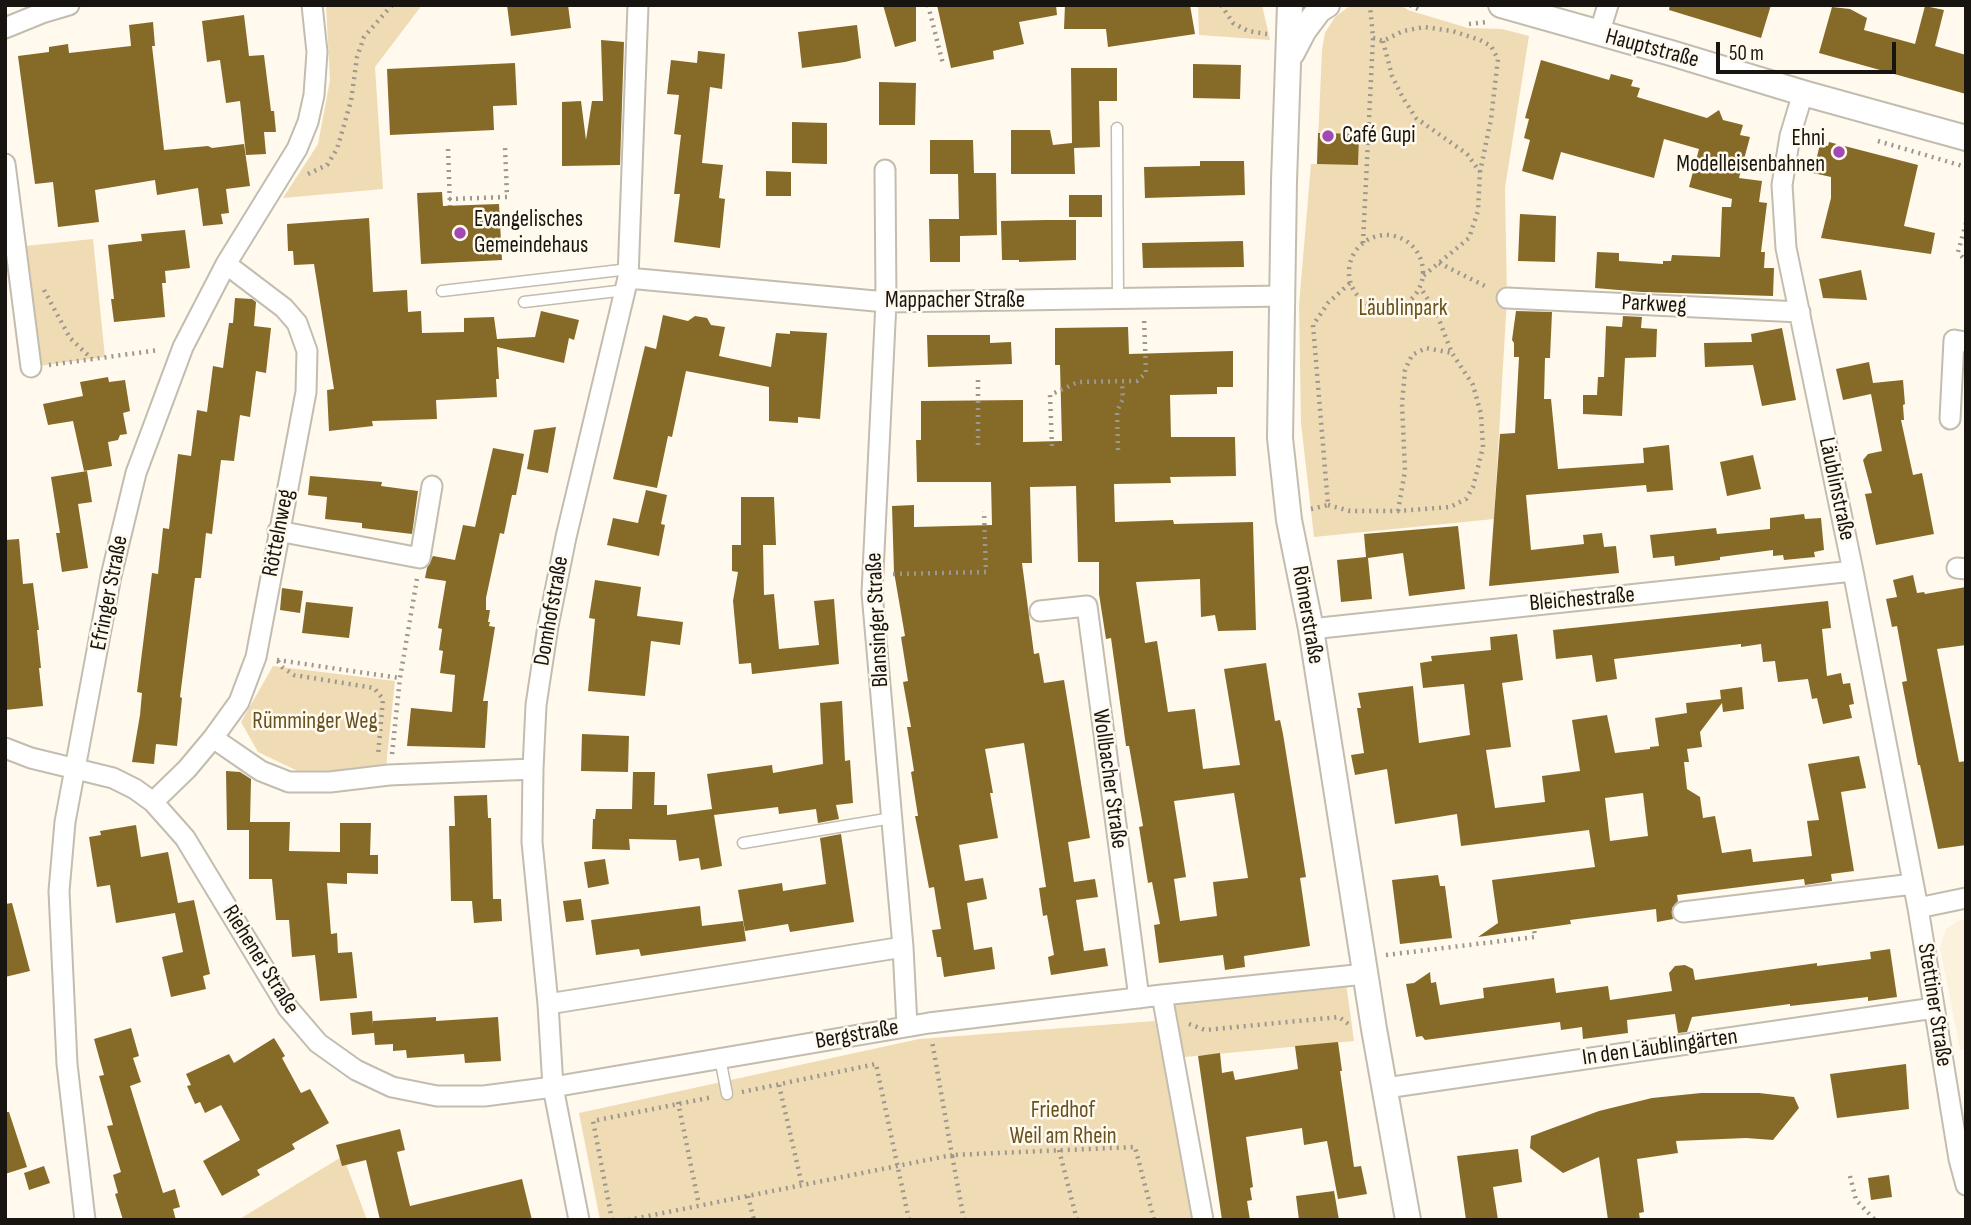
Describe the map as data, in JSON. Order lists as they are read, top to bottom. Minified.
{"streets":{"street":["Hauptstraße","Mappacher Straße","Parkweg","Läublinstraße","Röttelnweg","Efringer Straße","Bleichestraße","Domhofstraße","Römerstraße","Blansinger Straße","Wollbacher Straße","Riehener Straße","Stettiner Straße","Bergstraße","In den Läublingärten"]},"crossings":[["Hauptstraße","Läublinstraße"],["Mappacher Straße","Domhofstraße"],["Mappacher Straße","Römerstraße"],["Mappacher Straße","Blansinger Straße"],["Parkweg","Läublinstraße"],["Läublinstraße","Bleichestraße"],["Läublinstraße","Stettiner Straße"],["Röttelnweg","Efringer Straße"],["Röttelnweg","Riehener Straße"],["Efringer Straße","Riehener Straße"],["Bleichestraße","Römerstraße"],["Domhofstraße","Riehener Straße"],["Domhofstraße","Bergstraße"],["Römerstraße","Bergstraße"],["Römerstraße","In den Läublingärten"],["Blansinger Straße","Bergstraße"],["Wollbacher Straße","Bergstraße"],["Riehener Straße","Bergstraße"],["Stettiner Straße","In den Läublingärten"]],"parks":["Läublinpark","Rümminger Weg","Friedhof Weil am Rhein"],"places":["Café Gupi","Ehni Modelleisenbahnen","Evangelisches Gemeindehaus"],"scale_bar":"50 m"}
